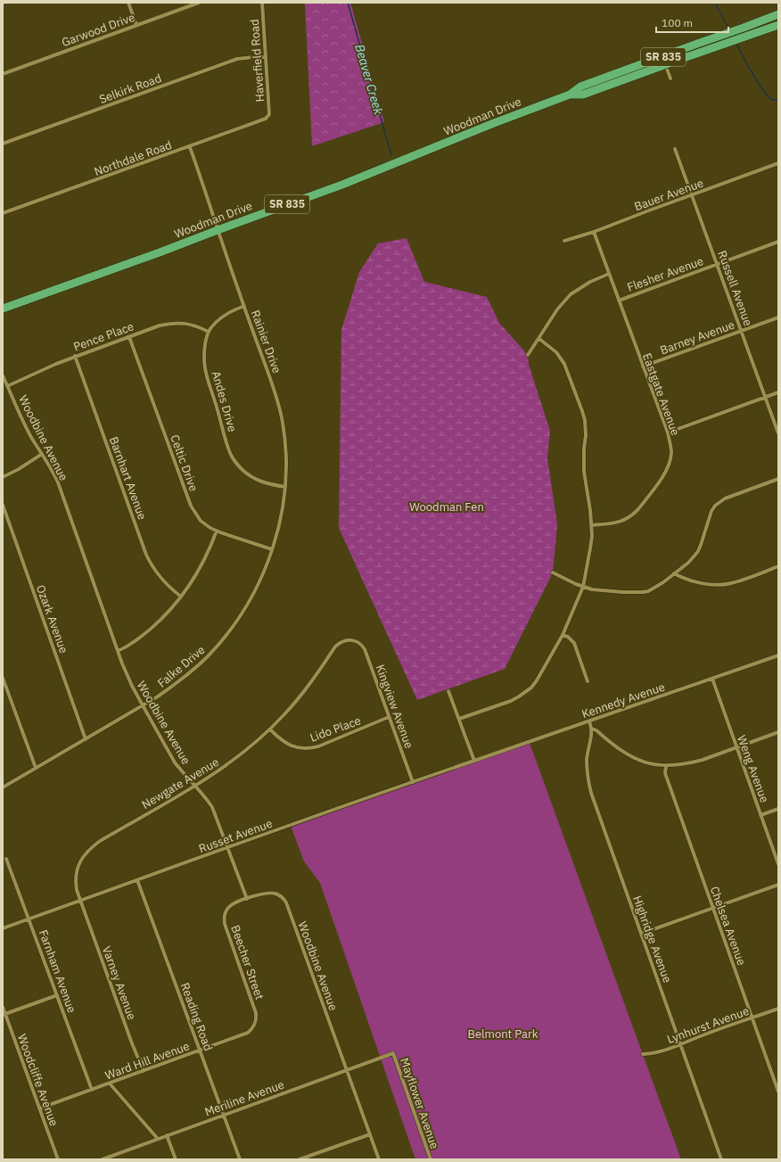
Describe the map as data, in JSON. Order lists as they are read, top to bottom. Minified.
{"streets":{"main road":["SR 835","Woodman Drive"],"street":["Garwood Drive","Haverfield Road","Selkirk Road","Northdale Road","Bauer Avenue","Flesher Avenue","Russell Avenue","Pence Place","Barney Avenue","Rainier Drive","Eastgate Avenue","Andes Drive","Woodbine Avenue","Celtic Drive","Barnhart Avenue","Ozark Avenue","Falke Drive","Kennedy Avenue","Kingview Avenue","Lido Place","Weng Avenue","Newgate Avenue","Russet Avenue","Chelsea Avenue","Highridge Avenue","Beecher Street","Farnham Avenue","Varney Avenue","Reading Road","Lynhurst Avenue","Ward Hill Avenue","Woodcliffe Avenue","Meriline Avenue","Mayflower Avenue"]},"crossings":[["Haverfield Road","Selkirk Road"],["Haverfield Road","Northdale Road"],["Woodman Drive","Rainier Drive"],["Northdale Road","Rainier Drive"],["Bauer Avenue","Russell Avenue"],["Bauer Avenue","Eastgate Avenue"],["Flesher Avenue","Russell Avenue"],["Flesher Avenue","Eastgate Avenue"],["Russell Avenue","Barney Avenue"],["Pence Place","Andes Drive"],["Pence Place","Woodbine Avenue"],["Pence Place","Celtic Drive"],["Pence Place","Barnhart Avenue"],["Barney Avenue","Eastgate Avenue"],["Rainier Drive","Andes Drive"],["Rainier Drive","Celtic Drive"],["Rainier Drive","Falke Drive"],["Woodbine Avenue","Falke Drive"],["Woodbine Avenue","Newgate Avenue"],["Woodbine Avenue","Russet Avenue"],["Woodbine Avenue","Beecher Street"],["Woodbine Avenue","Meriline Avenue"],["Celtic Drive","Falke Drive"],["Ozark Avenue","Falke Drive"],["Kennedy Avenue","Weng Avenue"],["Kennedy Avenue","Russet Avenue"],["Kingview Avenue","Lido Place"],["Kingview Avenue","Newgate Avenue"],["Kingview Avenue","Russet Avenue"],["Lido Place","Newgate Avenue"],["Newgate Avenue","Russet Avenue"],["Newgate Avenue","Varney Avenue"],["Russet Avenue","Farnham Avenue"],["Russet Avenue","Varney Avenue"],["Russet Avenue","Reading Road"],["Chelsea Avenue","Lynhurst Avenue"],["Highridge Avenue","Lynhurst Avenue"],["Beecher Street","Ward Hill Avenue"],["Farnham Avenue","Ward Hill Avenue"],["Varney Avenue","Ward Hill Avenue"],["Reading Road","Ward Hill Avenue"],["Reading Road","Meriline Avenue"],["Ward Hill Avenue","Woodcliffe Avenue"],["Meriline Avenue","Mayflower Avenue"]],"water":["Beaver Creek"],"parks":["Woodman Fen","Belmont Park"],"scale_bar":"100 m"}
